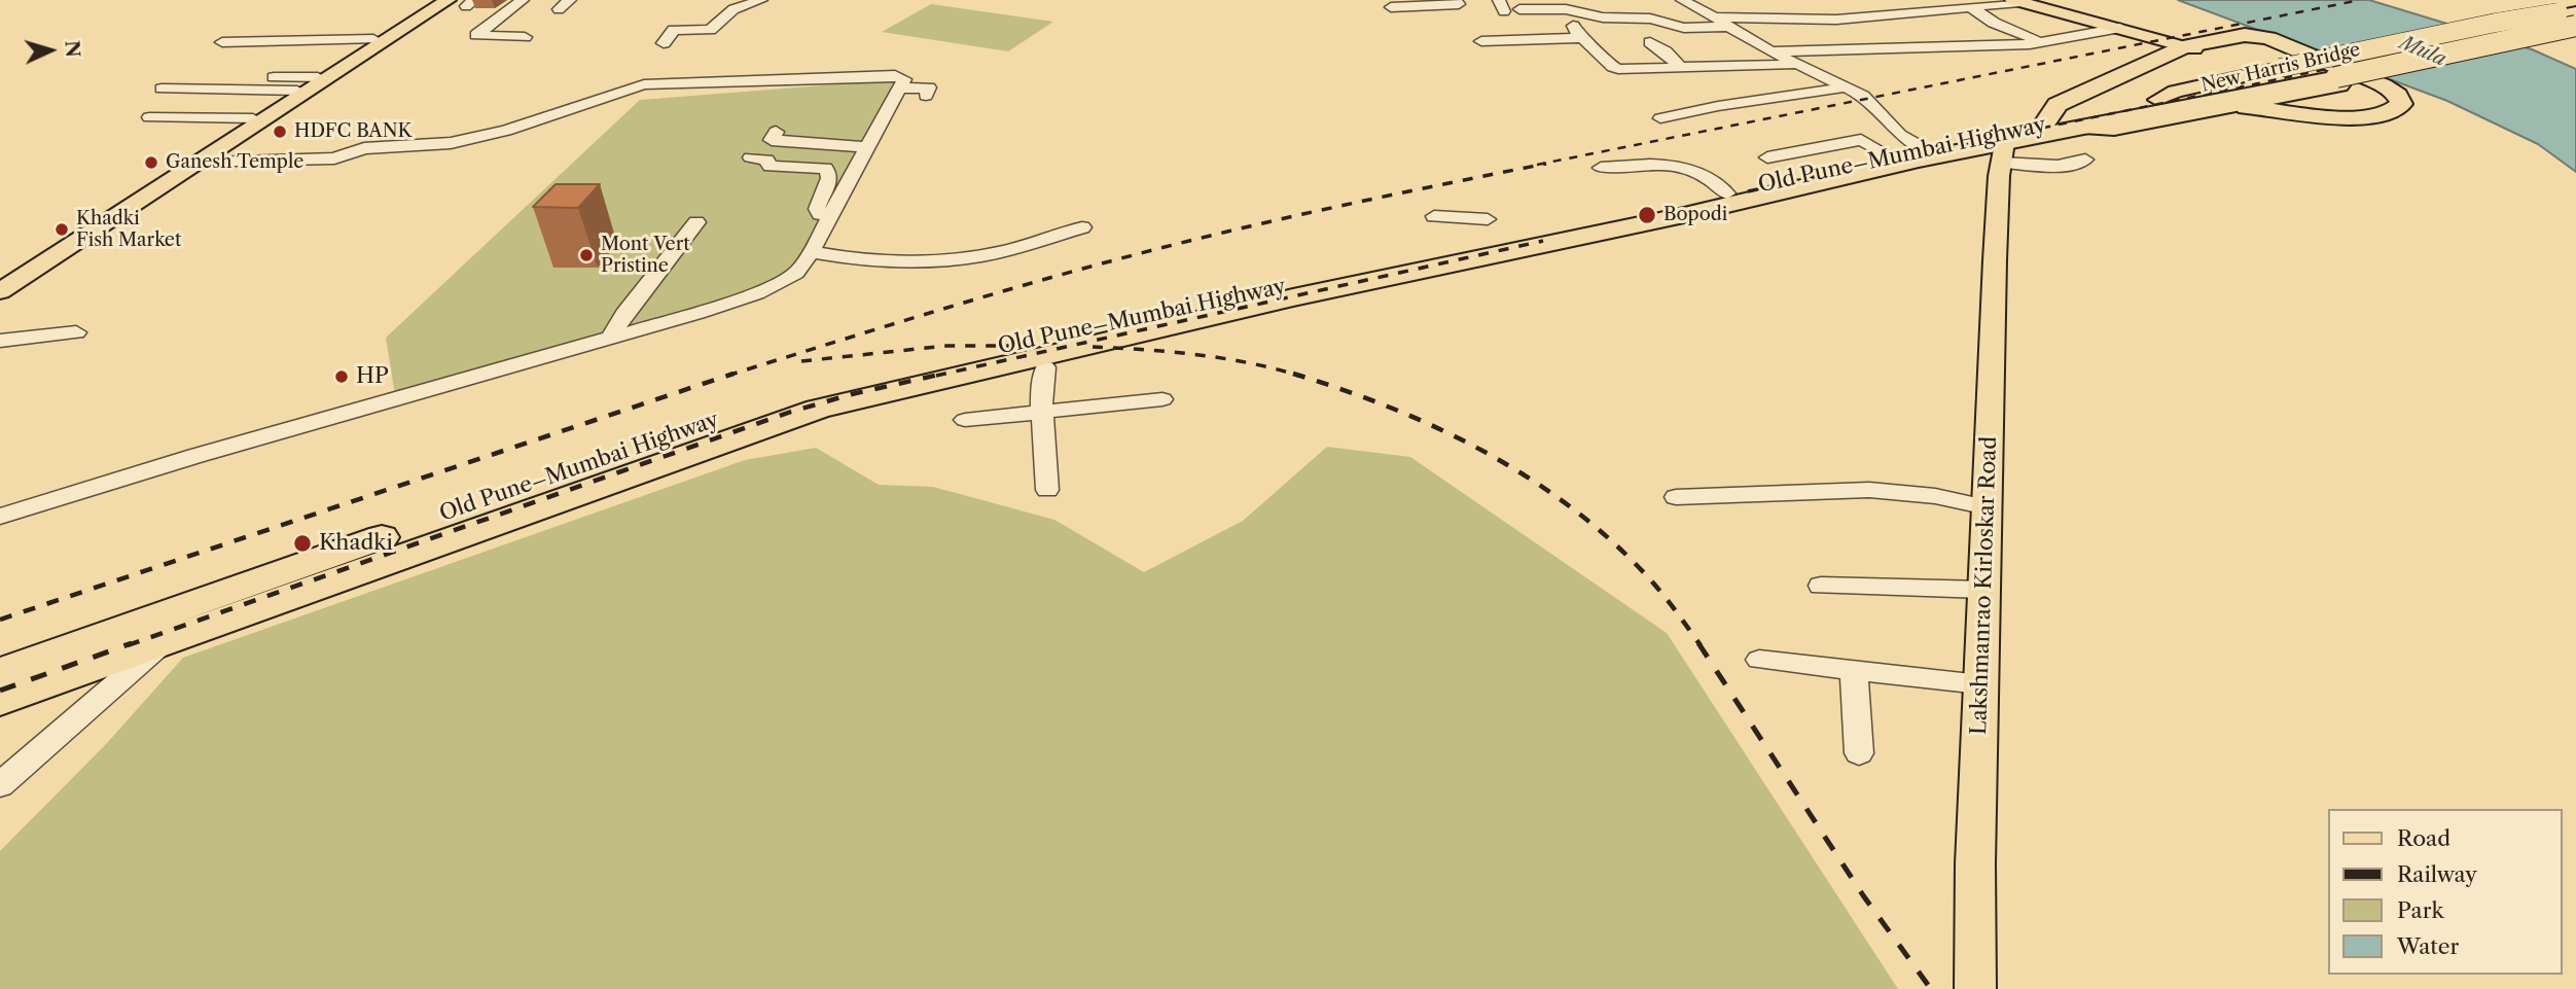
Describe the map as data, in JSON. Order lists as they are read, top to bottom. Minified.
{"streets":{"highway":["Old Pune–Mumbai Highway"],"main road":["New Harris Bridge","Lakshmanrao Kirloskar Road"]},"crossings":[["New Harris Bridge","Old Pune–Mumbai Highway"],["Old Pune–Mumbai Highway","Lakshmanrao Kirloskar Road"]],"water":["Mula"],"places":["HDFC BANK","Ganesh Temple","Bopodi","Khadki Fish Market","Mont Vert Pristine","HP","Khadki"],"legend":["Road","Railway","Park","Water"],"north":"right"}
